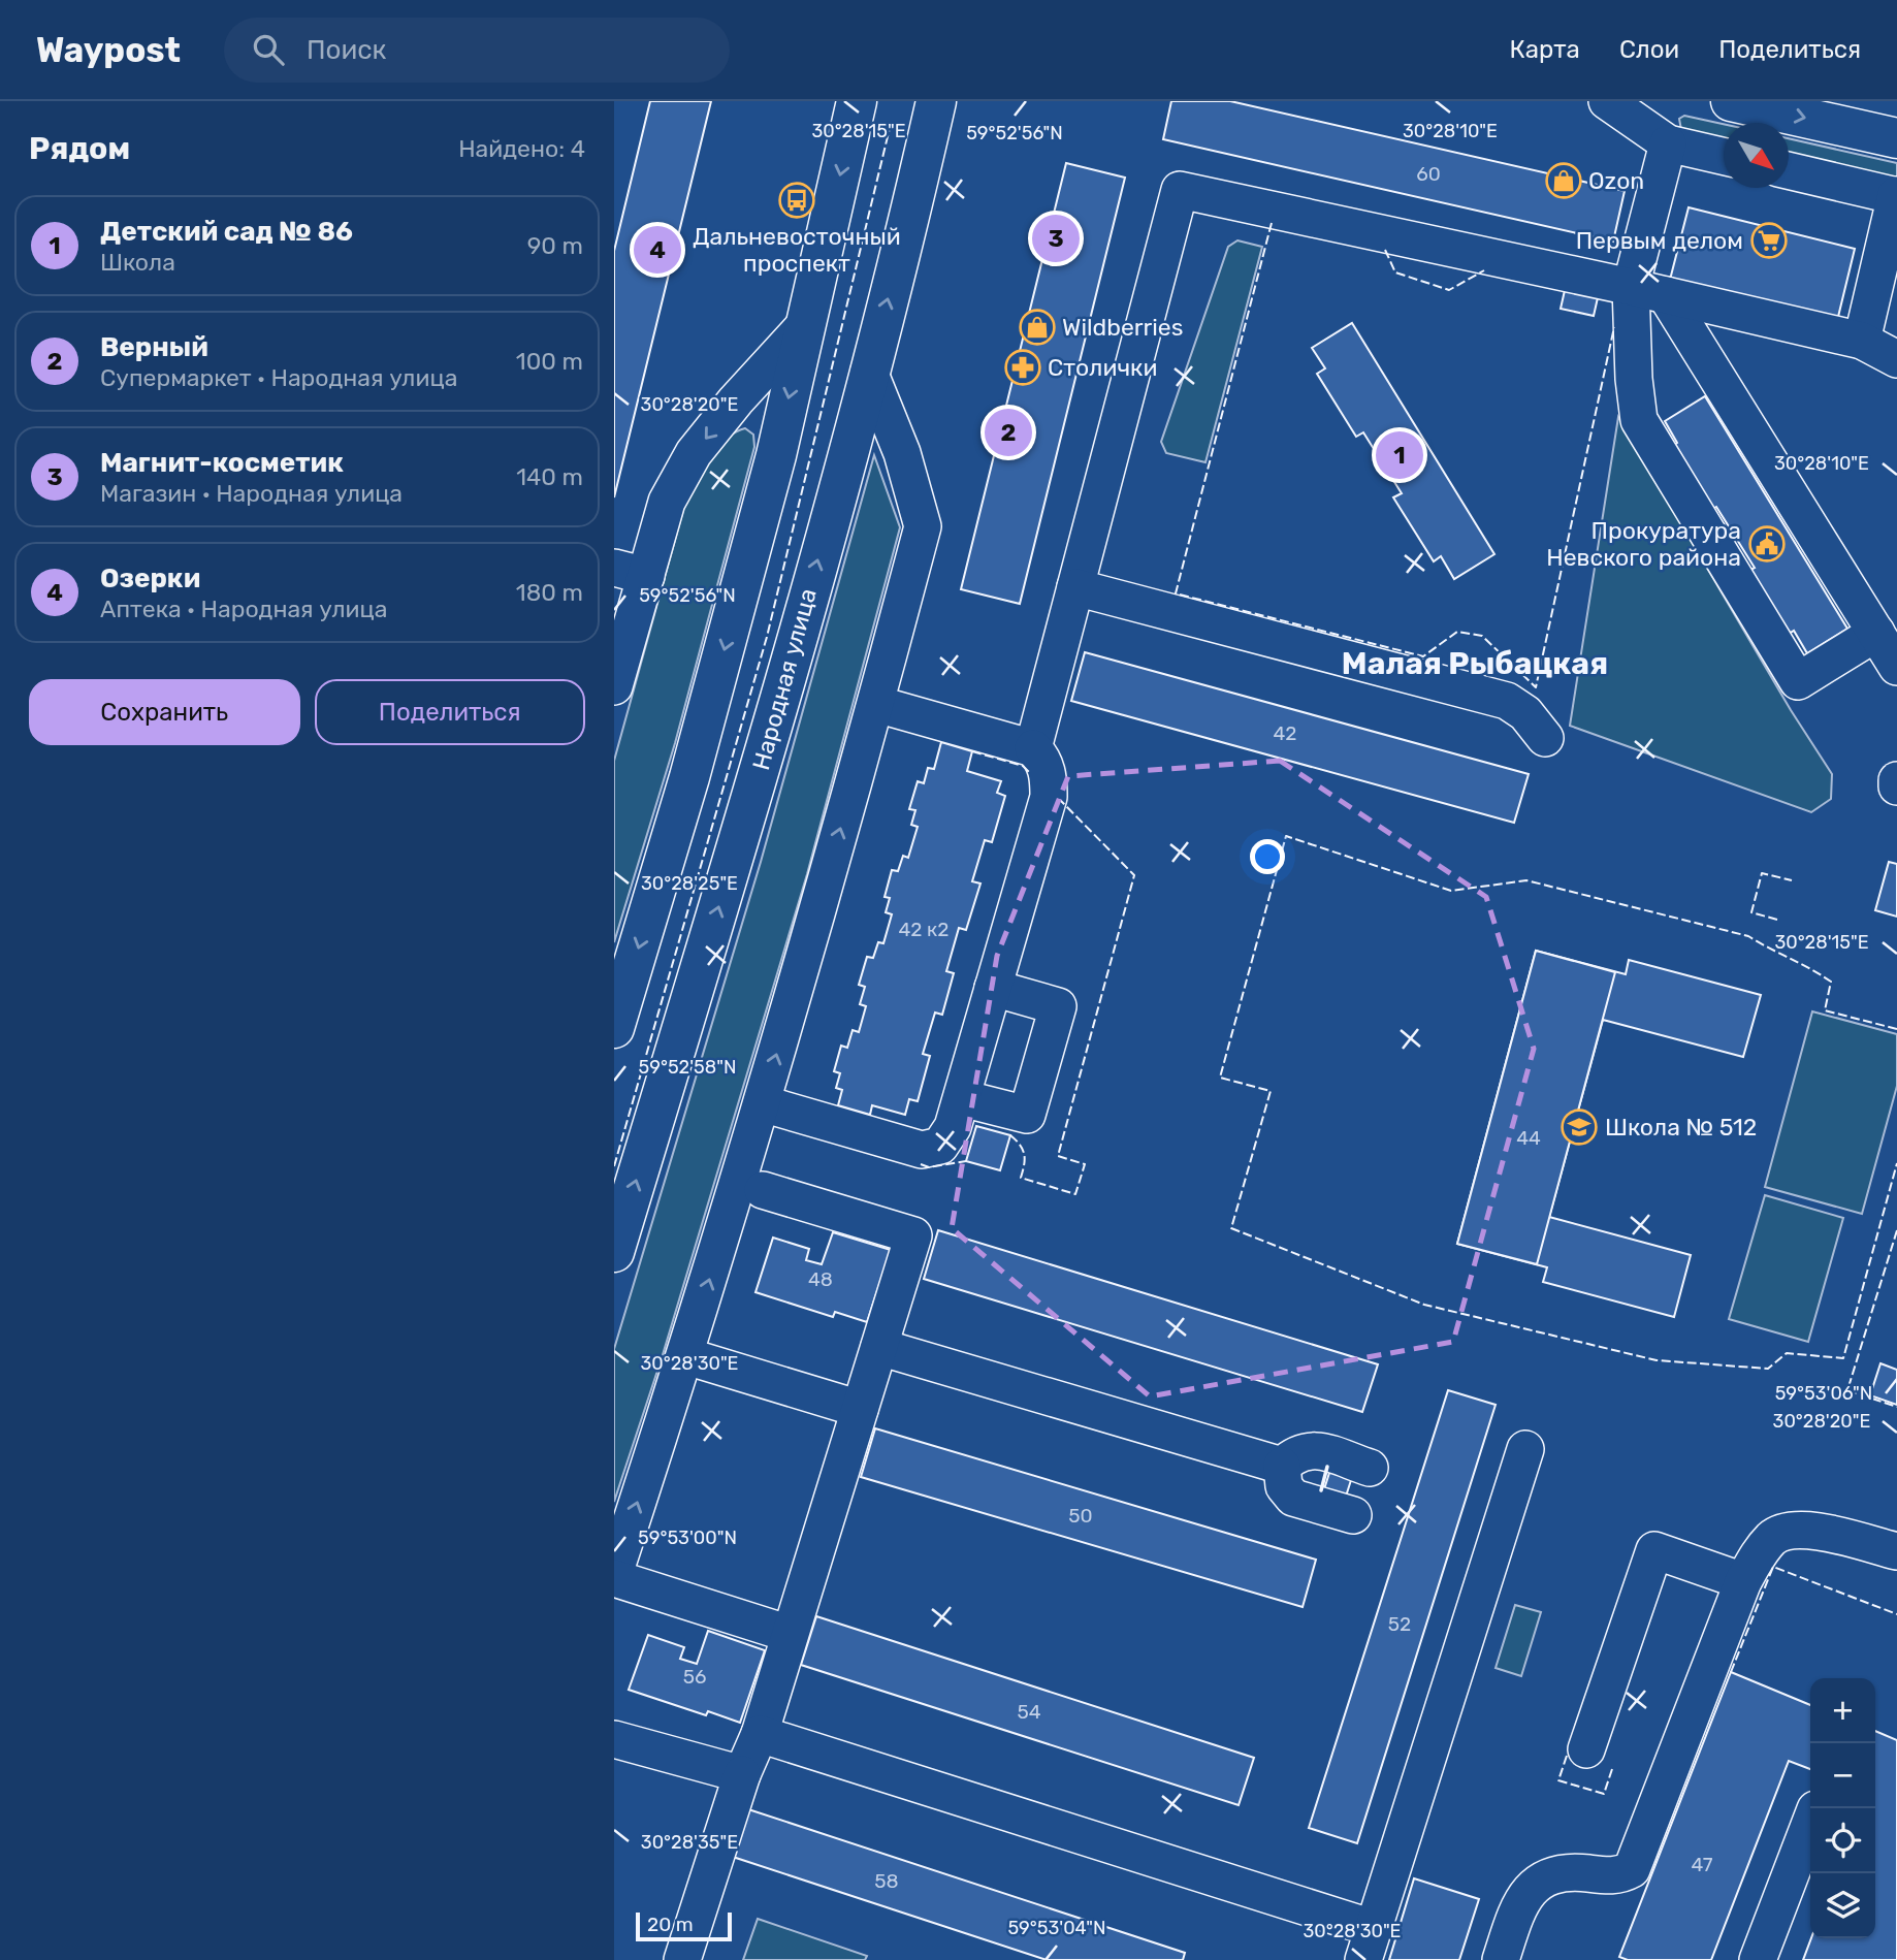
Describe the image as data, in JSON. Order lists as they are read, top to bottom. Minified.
{"streets":{"main road":["Народная улица"]},"districts":["Малая Рыбацкая"],"places":{"shop":["Ozon","Wildberries"],"bus stop":["Дальневосточный проспект"],"supermarket":["Первым делом"],"pharmacy":["Столички"],"public building":["Прокуратура Невского района"],"school or university":["Школа № 512"]},"house_numbers":["60","42","42 к2","44","48","50","52","56","54","47","58"],"scale_bar":"20 m","north":"bottom right","page":{"header":"Waypost","search":"Поиск","nav":["Карта","Слои","Поделиться"],"heading":["Рядом","Найдено: 4"],"list":[{"mark":"1","name":"Детский сад № 86","note":"Школа","value":"90 m"},{"mark":"2","name":"Верный","note":"Супермаркет · Народная улица","value":"100 m"},{"mark":"3","name":"Магнит-косметик","note":"Магазин · Народная улица","value":"140 m"},{"mark":"4","name":"Озерки","note":"Аптека · Народная улица","value":"180 m"}],"pins":["3","4","2","1"],"buttons":["Сохранить","Поделиться"],"map_buttons":["+","−"],"scale":"20 m"},"coordinates":["30°28'15\"E","30°28'10\"E","59°52'56\"N","30°28'20\"E","30°28'25\"E","59°52'58\"N","30°28'30\"E","59°53'06\"N","59°53'00\"N","30°28'35\"E","59°53'04\"N"]}
